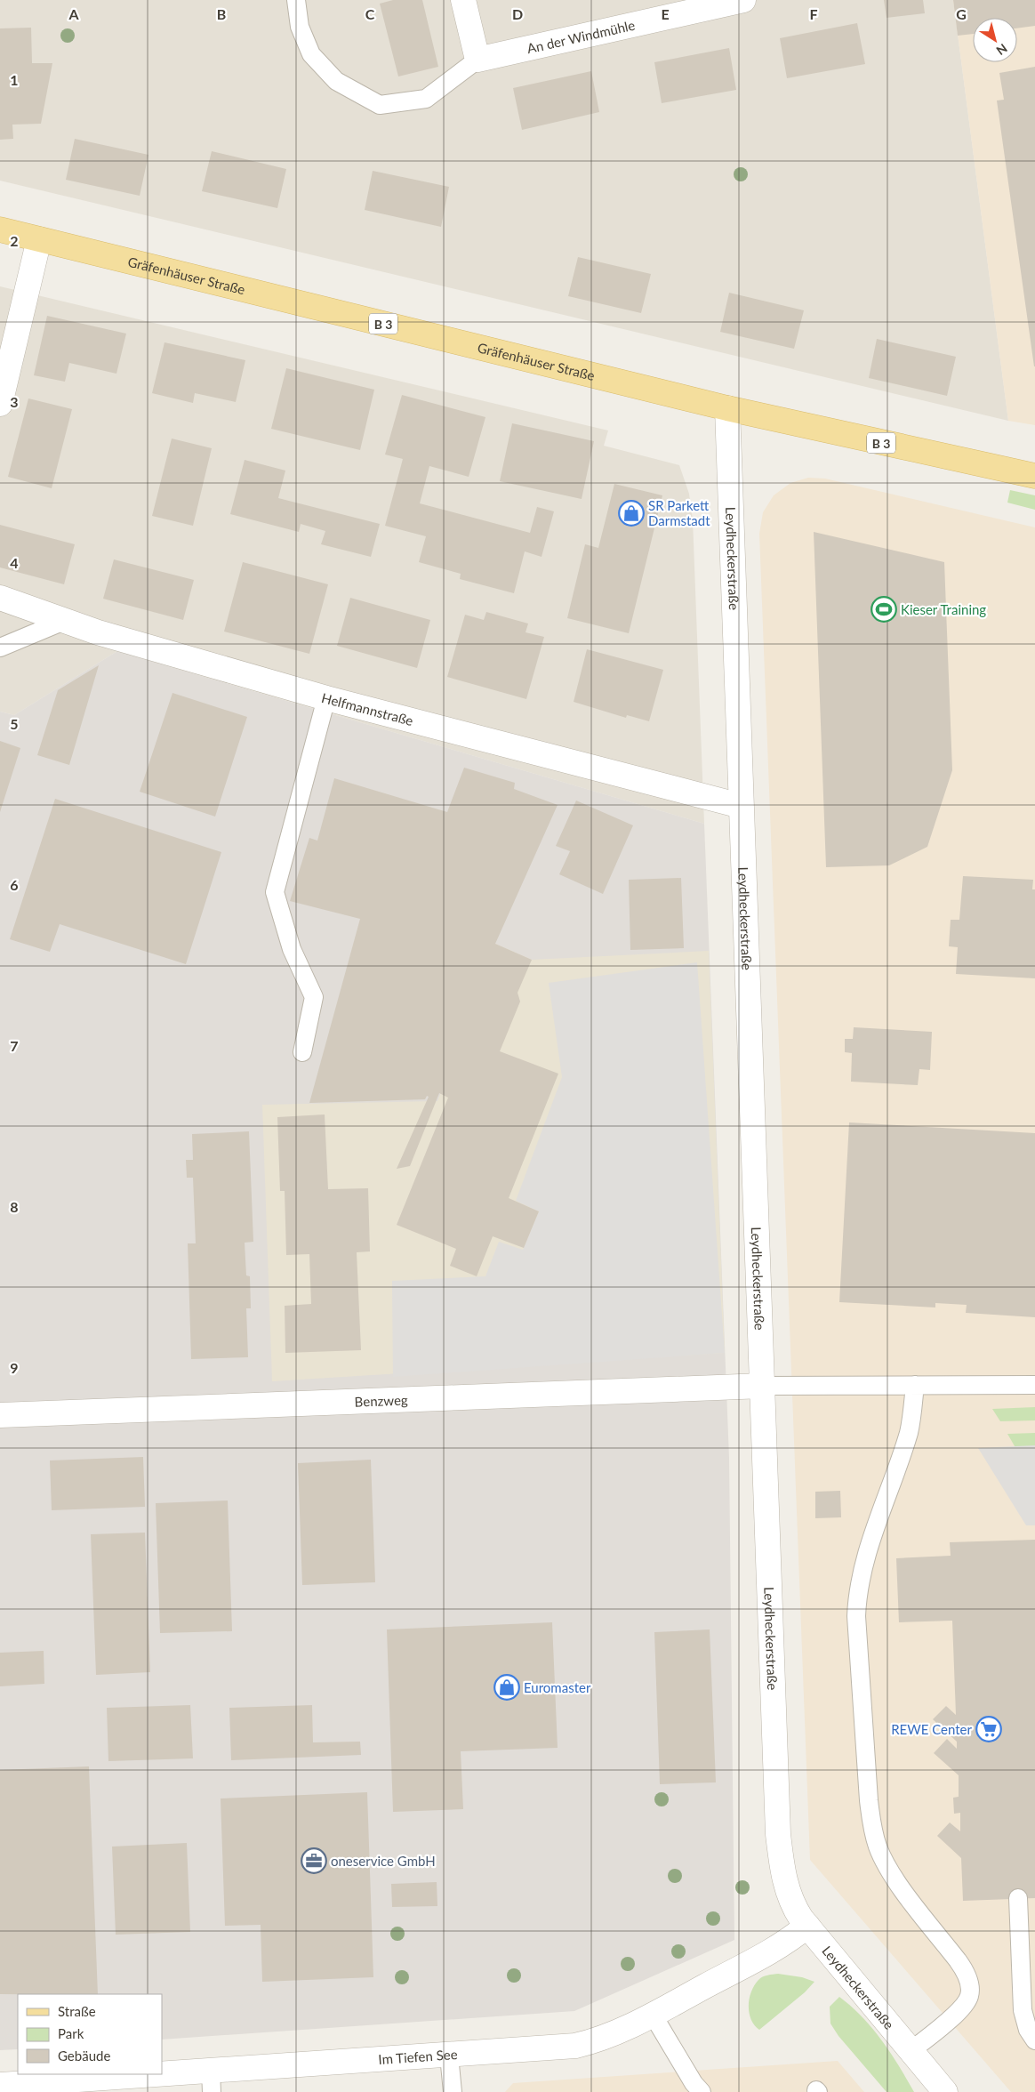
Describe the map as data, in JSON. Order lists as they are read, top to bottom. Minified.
{"streets":{"main road":["Gräfenhäuser Straße","B 3"],"street":["An der Windmühle","Leydheckerstraße","Helfmannstraße","Benzweg","Im Tiefen See"]},"crossings":[["Gräfenhäuser Straße","Leydheckerstraße"],["Leydheckerstraße","Helfmannstraße"],["Leydheckerstraße","Benzweg"],["Leydheckerstraße","Im Tiefen See"]],"places":{"shop":["SR Parkett Darmstadt","Euromaster"],"sports":["Kieser Training"],"supermarket":["REWE Center"],"office":["oneservice GmbH"]},"legend":["Straße","Park","Gebäude"],"north":"bottom right","grid":{"columns":["A","B","C","D","E","F","G"],"rows":["1","2","3","4","5","6","7","8","9"]}}
